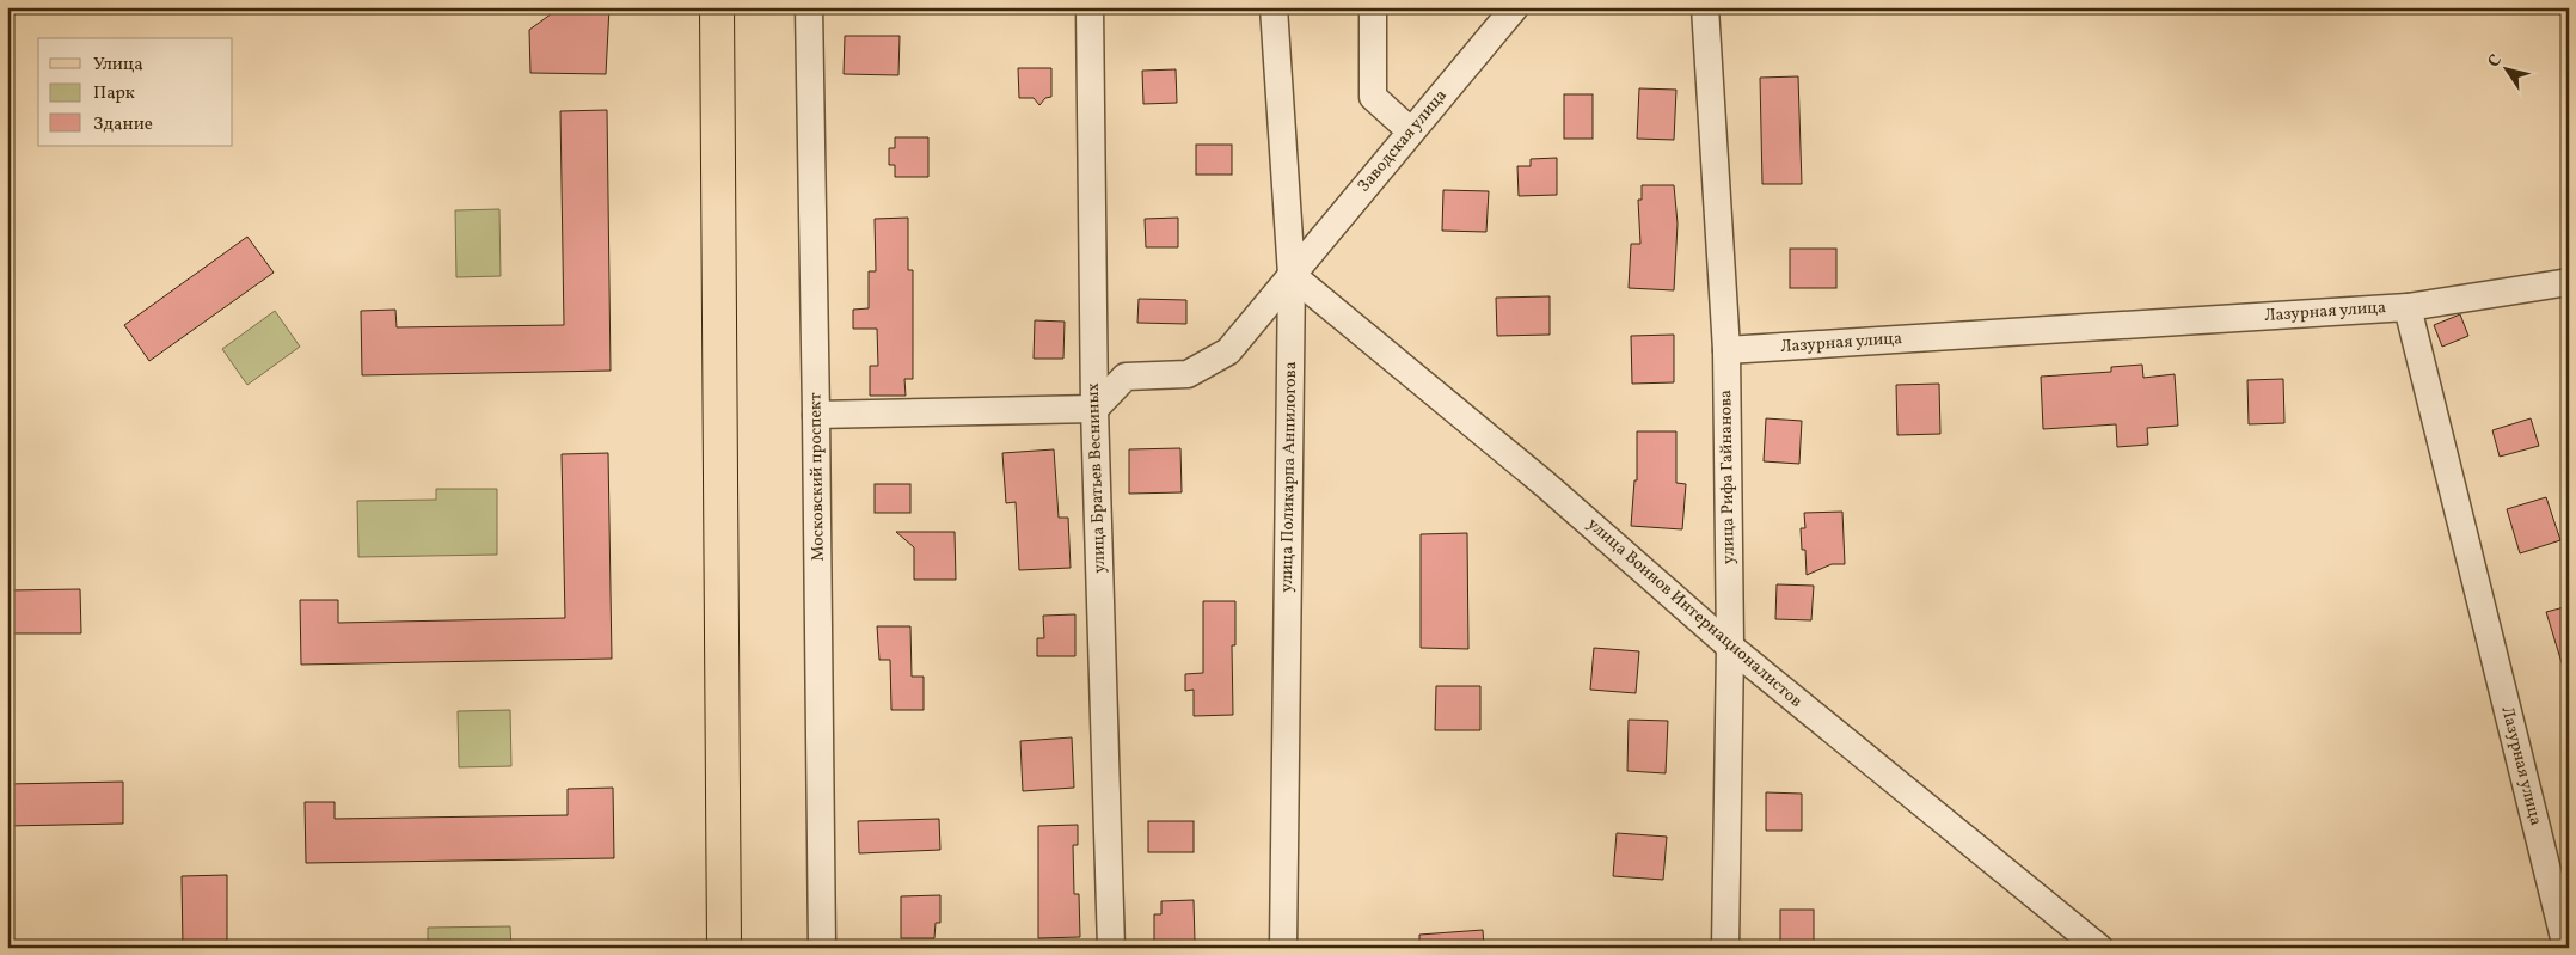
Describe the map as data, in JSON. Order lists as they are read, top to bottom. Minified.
{"streets":{"street":["Заводская улица","Лазурная улица","Московский проспект","улица Поликарпа Анпилогова","улица Рифа Гайнанова","улица Братьев Весниных","улица Воинов Интернационалистов"]},"crossings":[["Заводская улица","улица Поликарпа Анпилогова"],["Заводская улица","улица Братьев Весниных"],["Заводская улица","улица Воинов Интернационалистов"],["Лазурная улица","улица Рифа Гайнанова"],["улица Поликарпа Анпилогова","улица Воинов Интернационалистов"],["улица Рифа Гайнанова","улица Воинов Интернационалистов"]],"legend":["Улица","Парк","Здание"],"north":"top left"}
